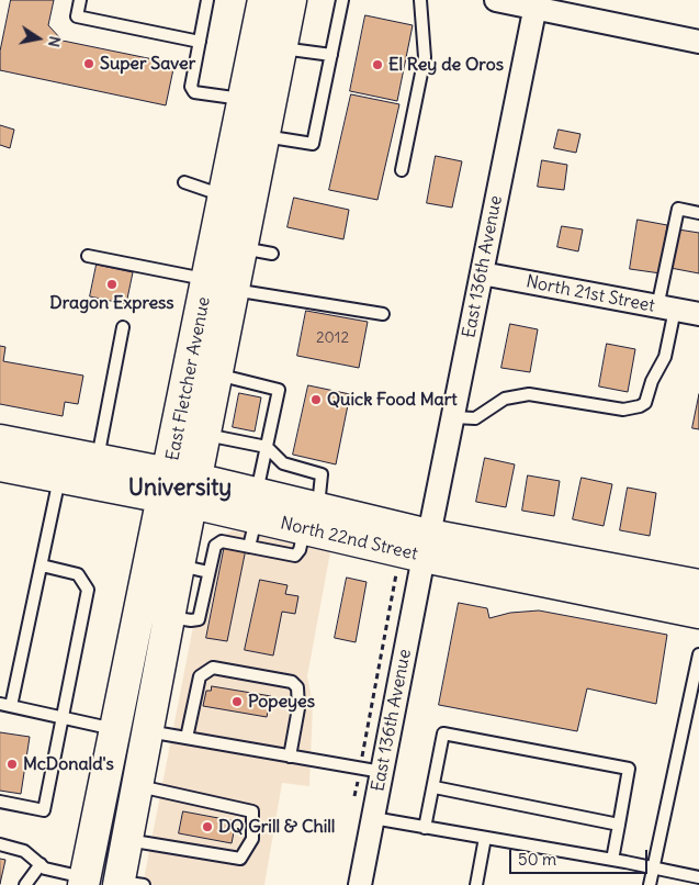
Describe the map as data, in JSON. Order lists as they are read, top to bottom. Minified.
{"streets":{"main road":["East Fletcher Avenue","North 22nd Street"],"street":["East 136th Avenue","North 21st Street"]},"crossings":[["East 136th Avenue","North 21st Street"],["East 136th Avenue","North 22nd Street"],["East Fletcher Avenue","North 22nd Street"]],"districts":["University"],"places":["Super Saver","El Rey de Oros","Dragon Express","Quick Food Mart","Popeyes","McDonald's","DQ Grill & Chill"],"house_numbers":["2012"],"scale_bar":"50 m","north":"right"}
